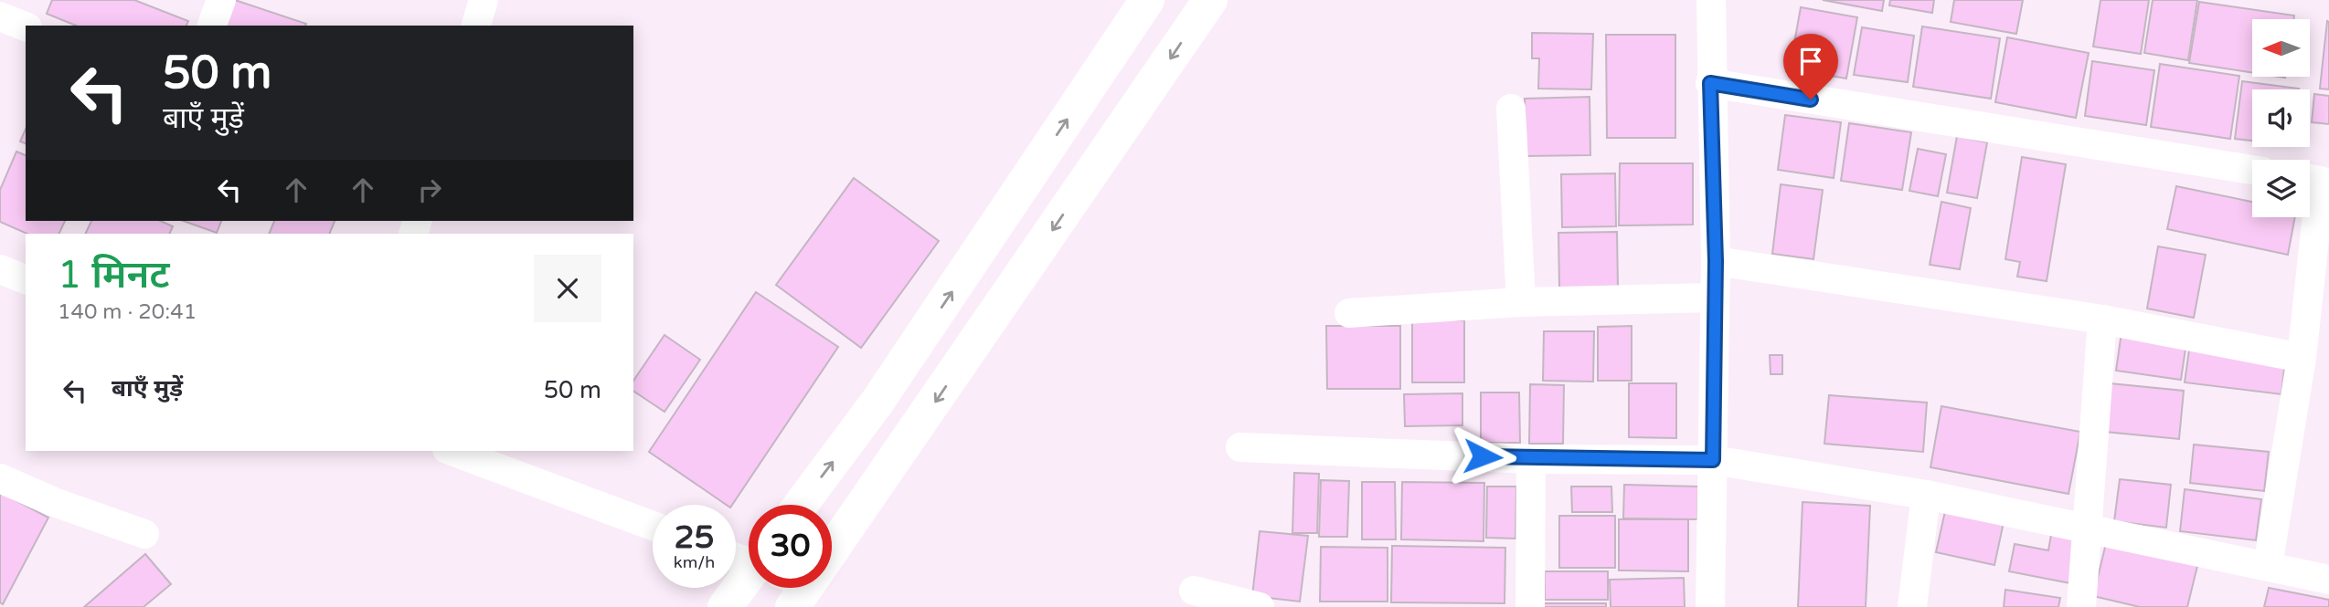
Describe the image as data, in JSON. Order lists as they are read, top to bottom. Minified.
{"north":"left","page":{"turn":["50 m","बाएँ मुड़ें"],"heading":["1 मिनट","140 m · 20:41"],"list":[{"name":"बाएँ मुड़ें","value":"50 m"}],"speed":"25 km/h","limit":"30"}}
